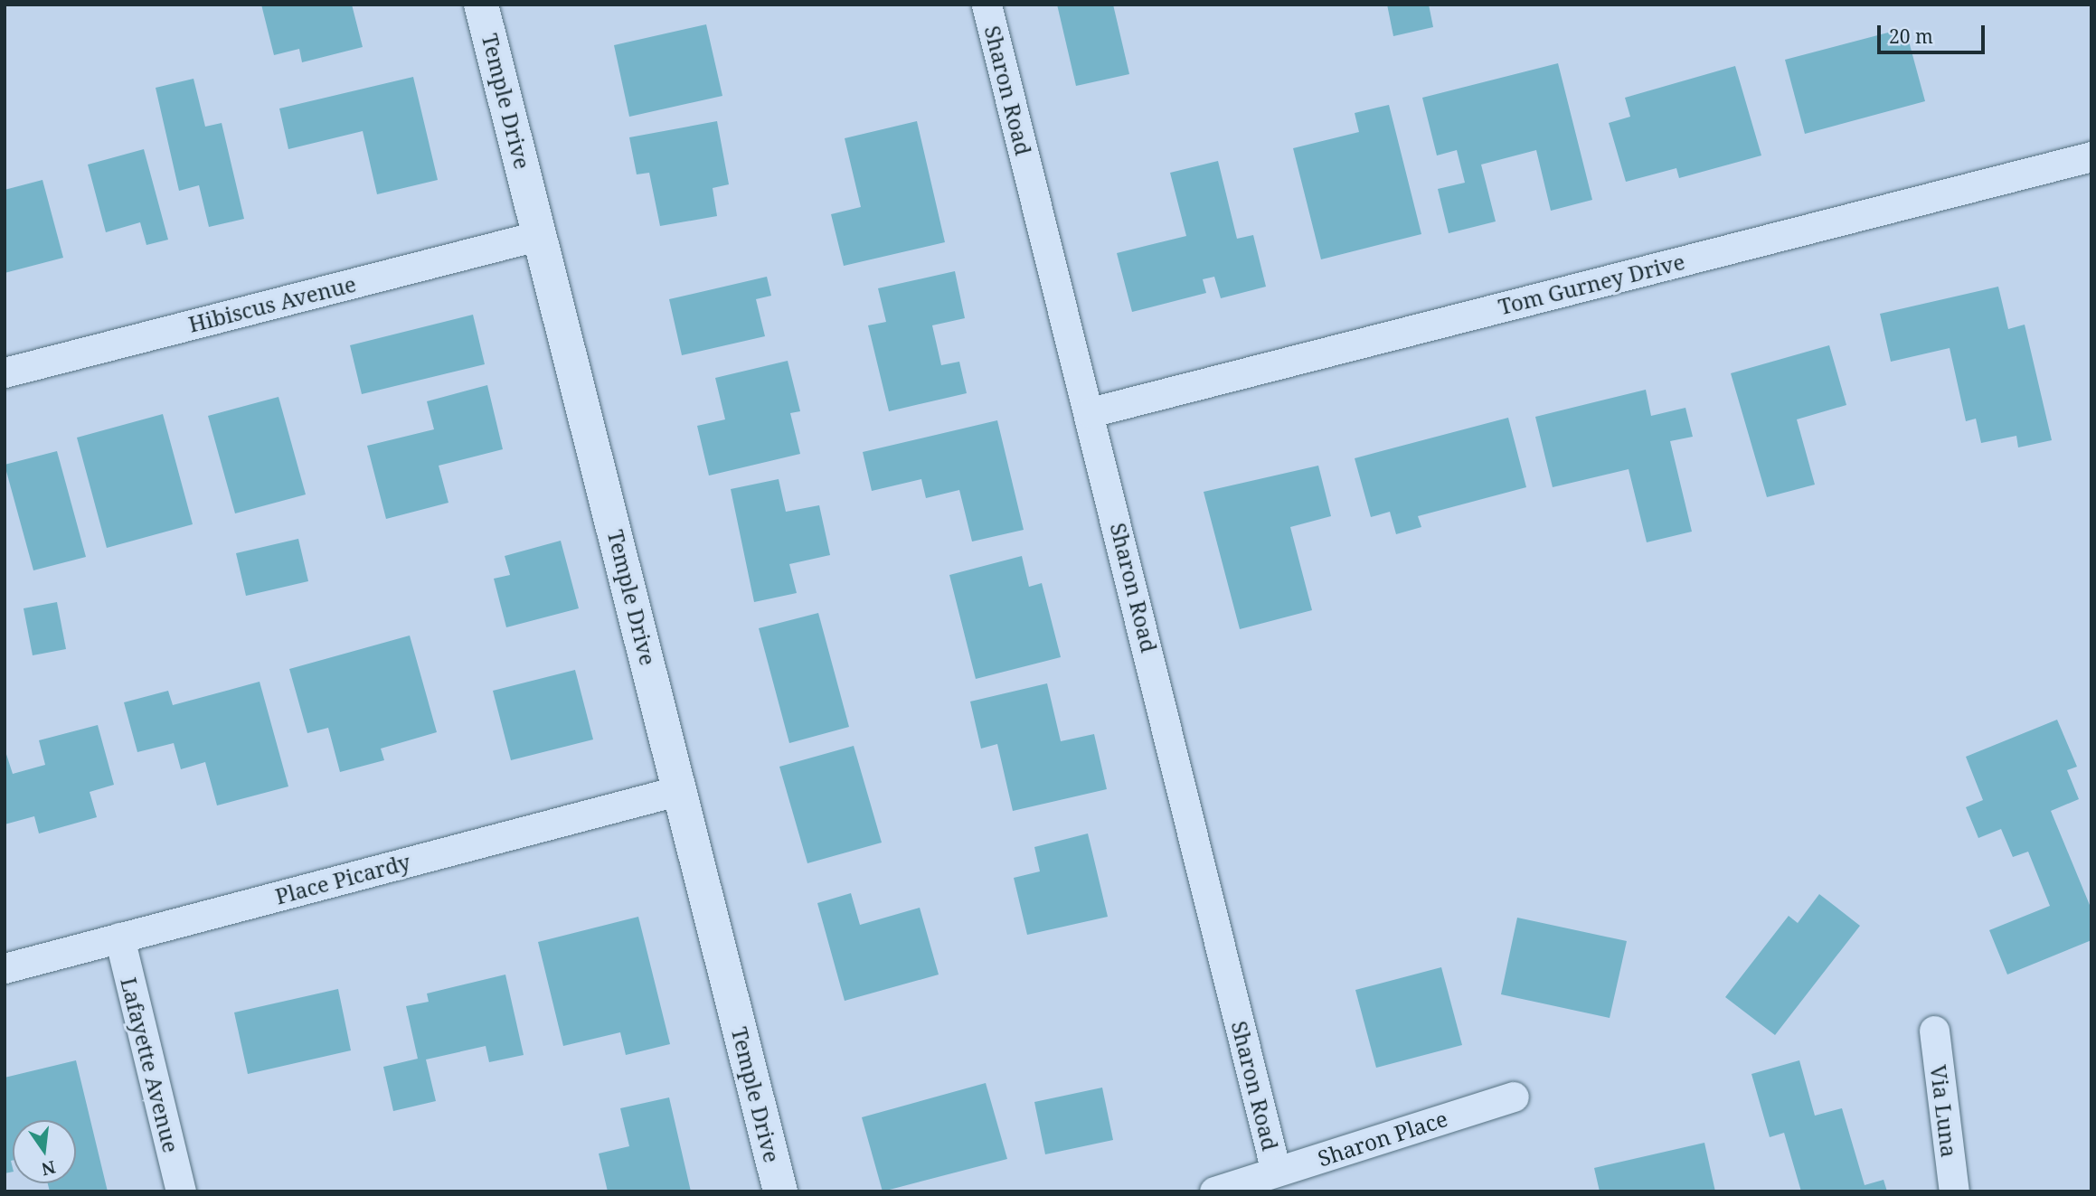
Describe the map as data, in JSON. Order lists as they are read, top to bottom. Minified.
{"streets":{"street":["Sharon Road","Temple Drive","Tom Gurney Drive","Hibiscus Avenue","Place Picardy","Lafayette Avenue","Via Luna","Sharon Place"]},"crossings":[["Sharon Road","Tom Gurney Drive"],["Sharon Road","Sharon Place"],["Temple Drive","Hibiscus Avenue"],["Temple Drive","Place Picardy"],["Place Picardy","Lafayette Avenue"]],"scale_bar":"20 m","north":"bottom"}
